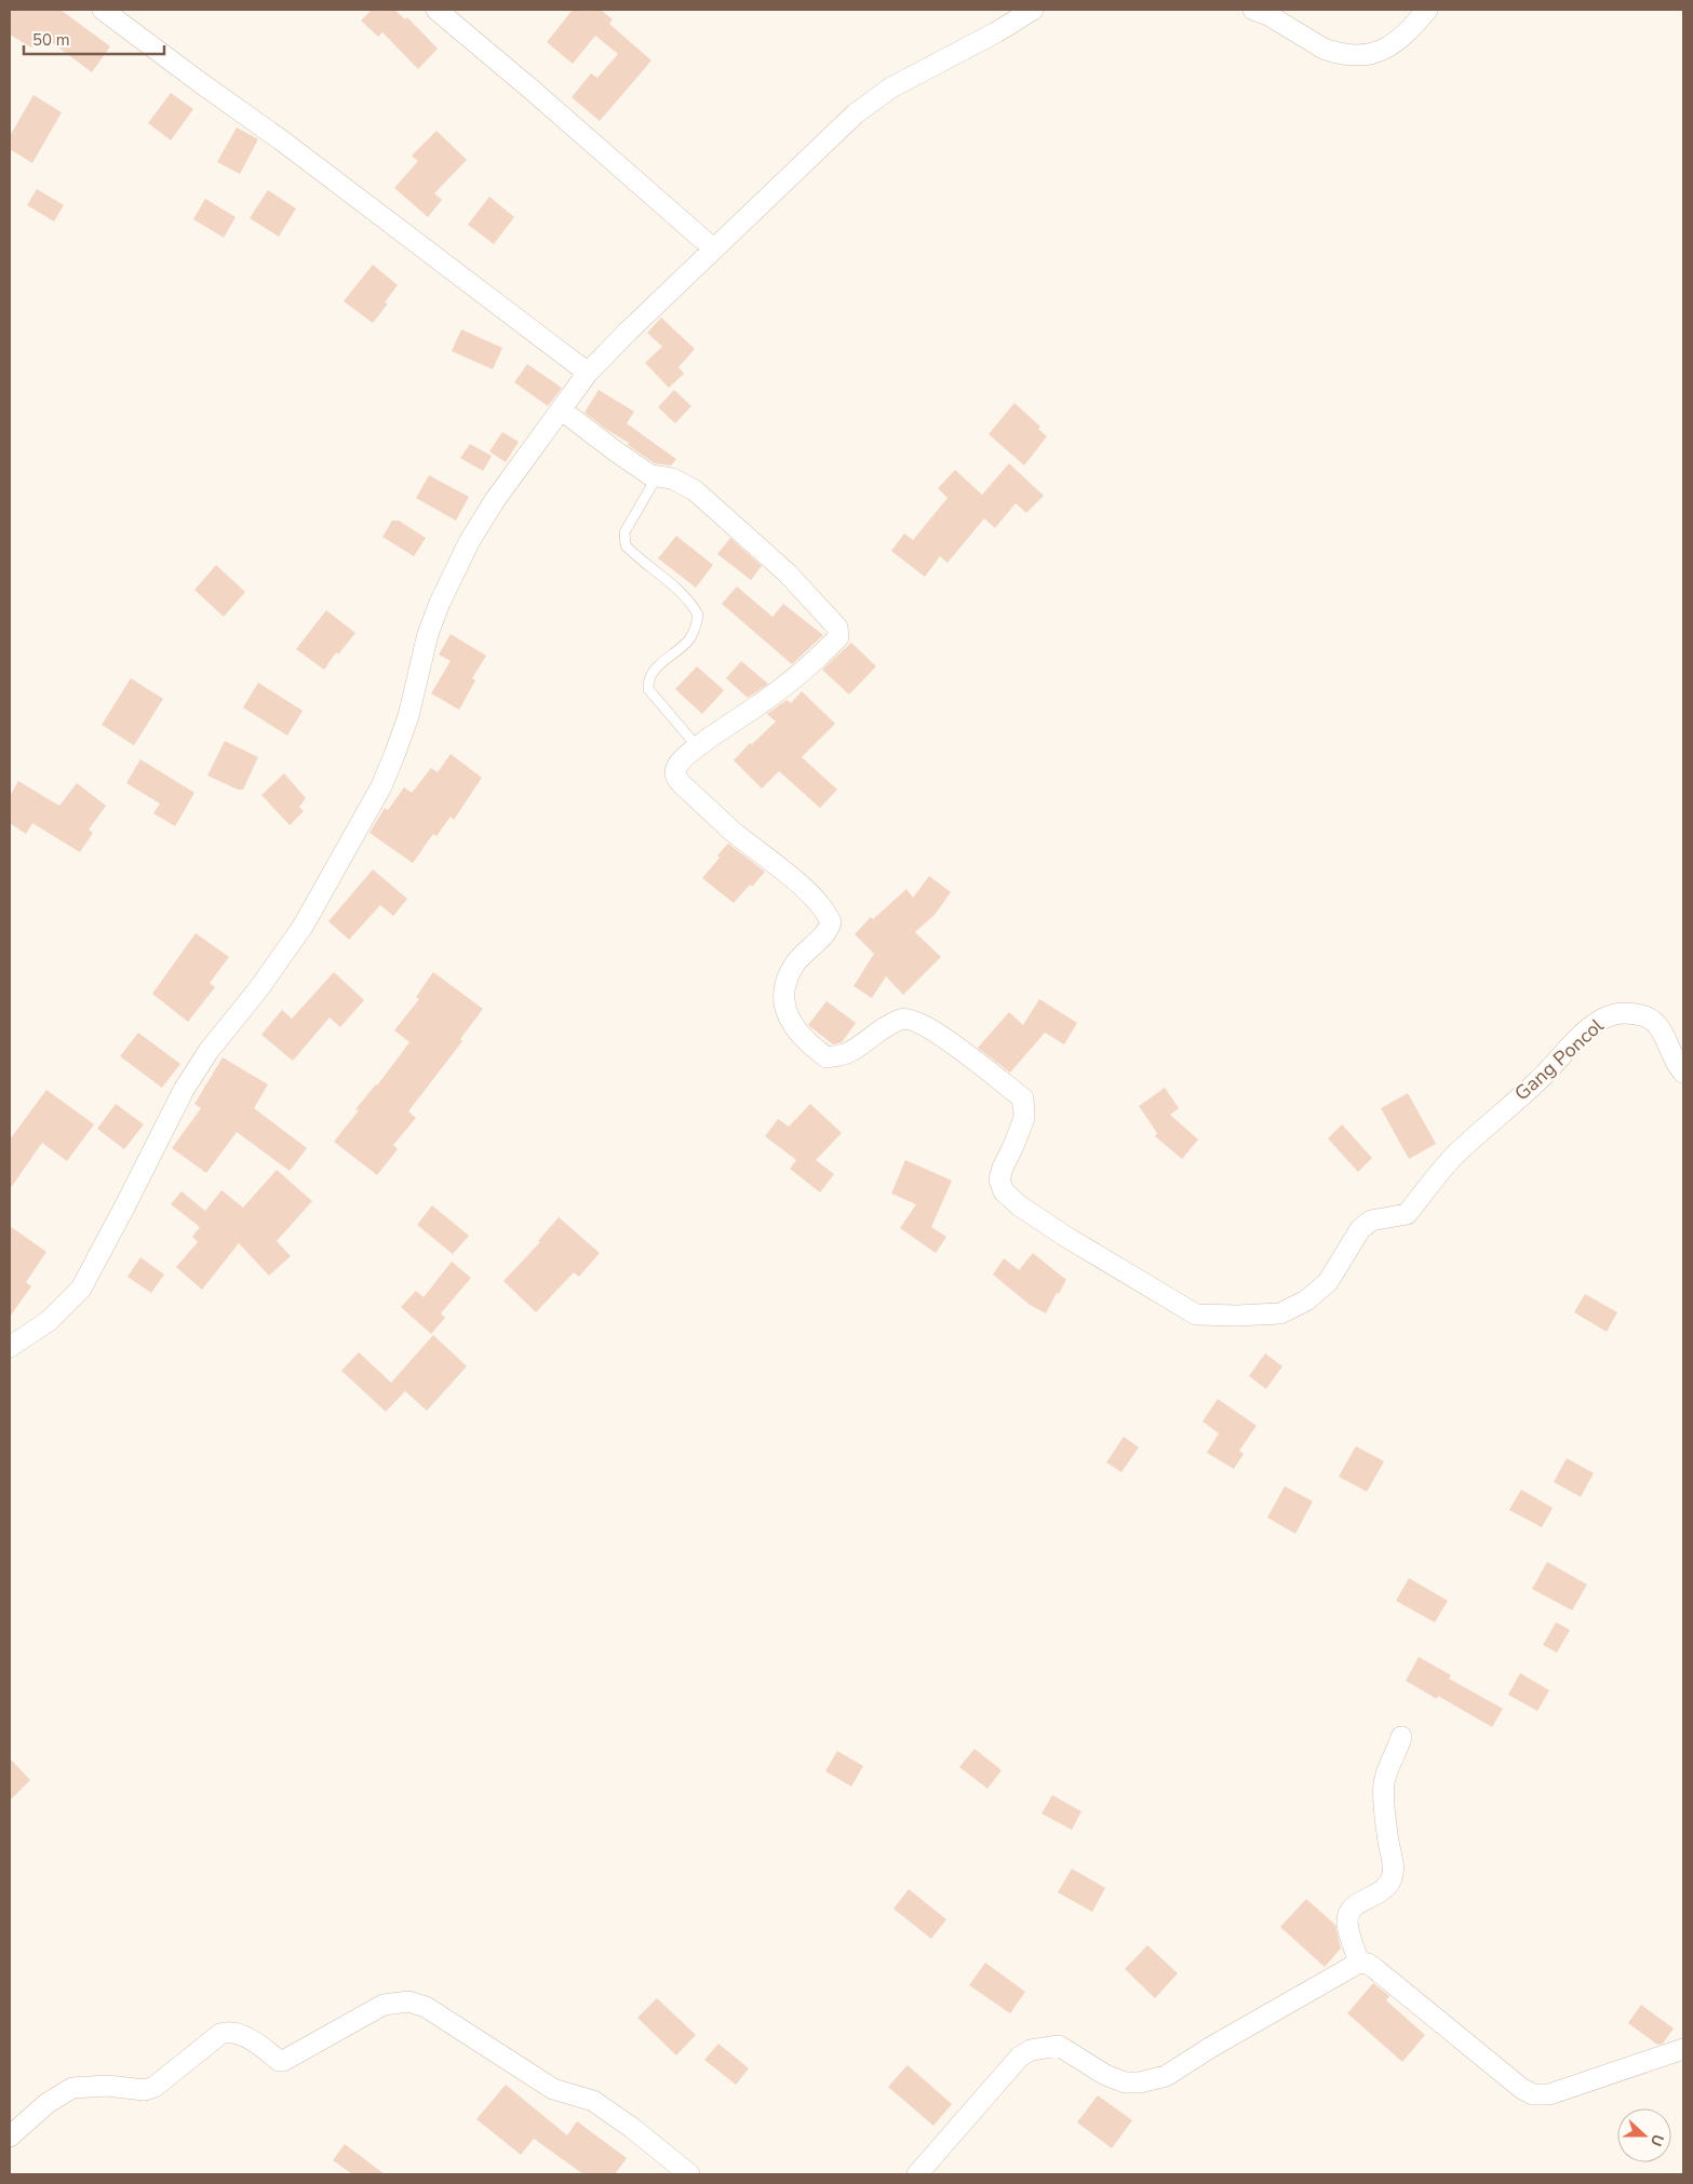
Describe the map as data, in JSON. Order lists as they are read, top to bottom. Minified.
{"streets":{"street":["Gang Poncol"]},"scale_bar":"50 m","north":"right"}
